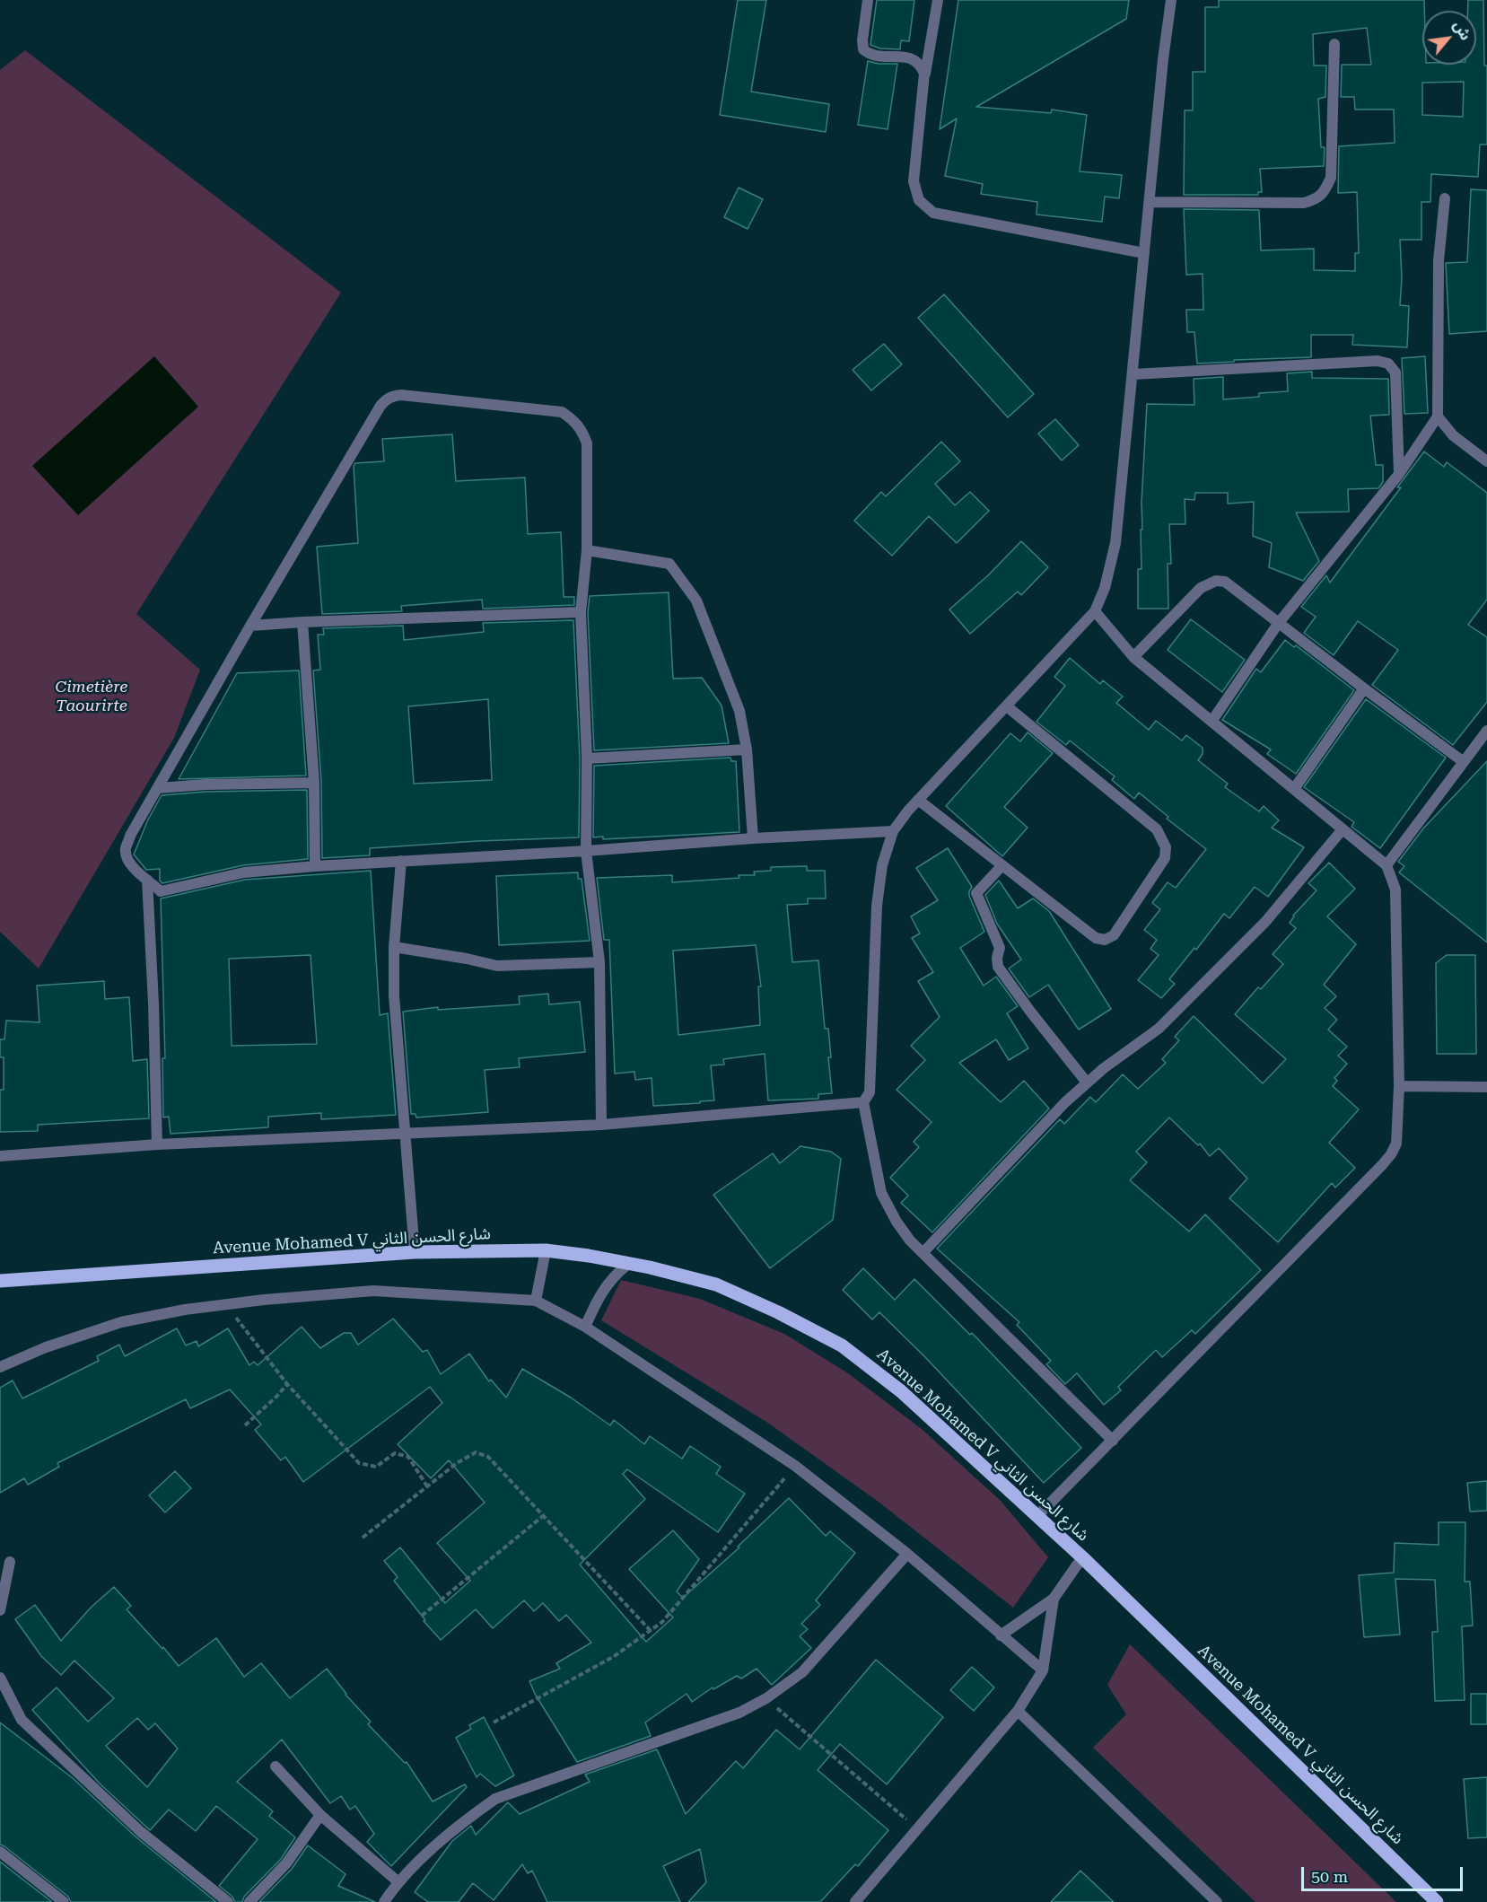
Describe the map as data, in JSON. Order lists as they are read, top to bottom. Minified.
{"streets":{"main road":["Avenue Mohamed V شارع الحسن الثاني"]},"parks":["Cimetière Taourirte"],"scale_bar":"50 m","north":"top right"}
